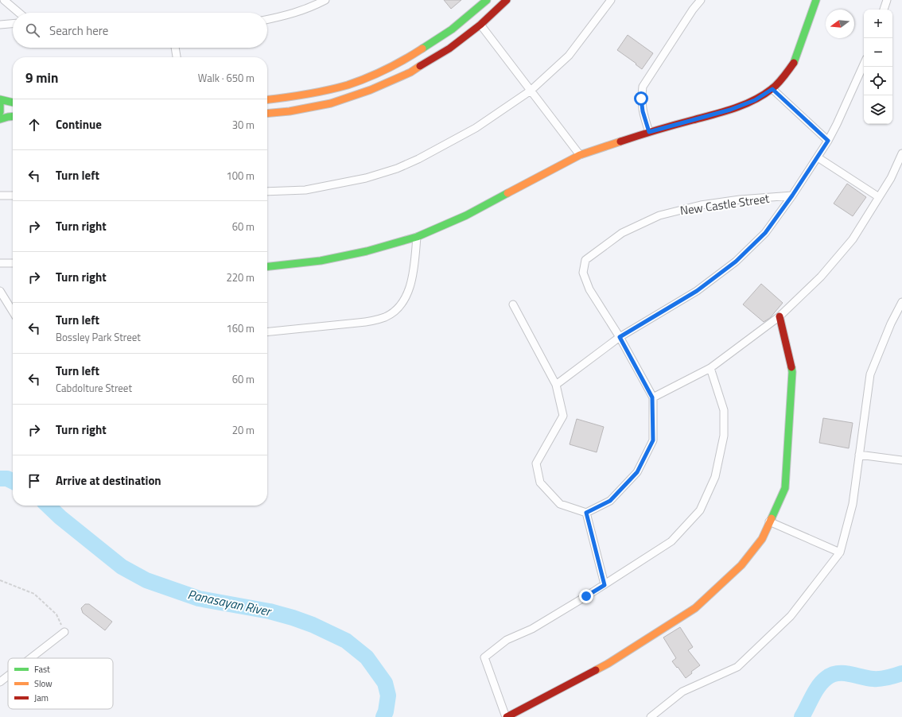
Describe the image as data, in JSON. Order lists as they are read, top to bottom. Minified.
{"streets":{"street":["New Castle Street"]},"water":["Panasayan River"],"legend":["Fast","Slow","Jam"],"north":"left","page":{"map_buttons":["+","−"],"search":"Search here","heading":["9 min","Walk · 650 m"],"list":[["Continue","30 m"],["Turn left","100 m"],["Turn right","60 m"],["Turn right","220 m"],["Turn left","Bossley Park Street","160 m"],["Turn left","Cabdolture Street","60 m"],["Turn right","20 m"],"Arrive at destination"]}}
